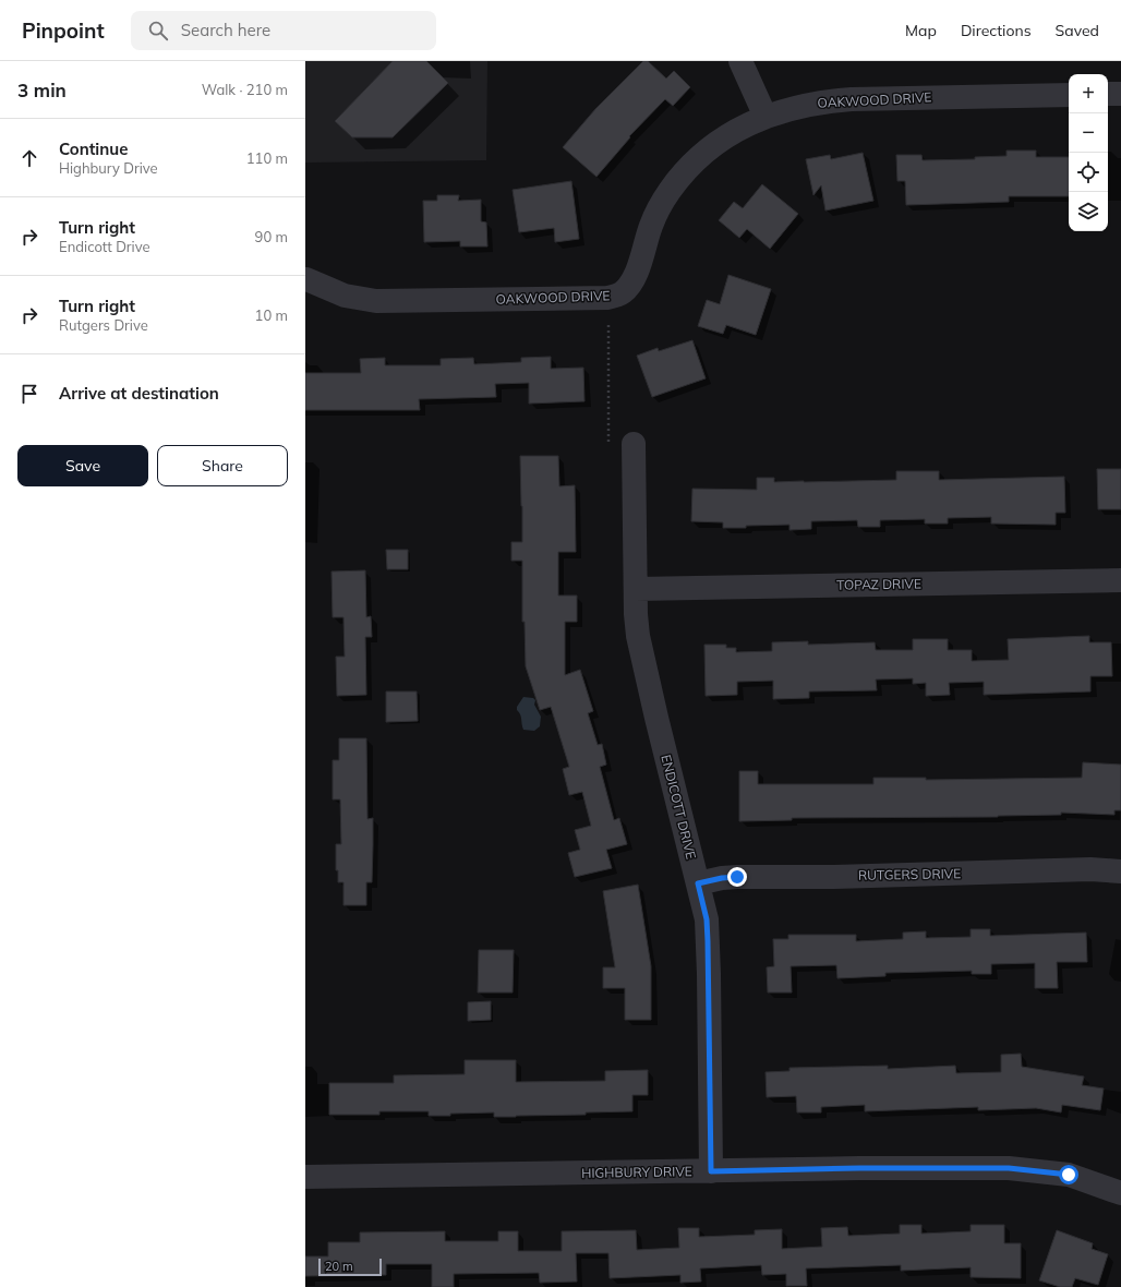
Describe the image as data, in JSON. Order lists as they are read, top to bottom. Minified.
{"streets":{"street":["OAKWOOD DRIVE","TOPAZ DRIVE","ENDICOTT DRIVE","RUTGERS DRIVE","HIGHBURY DRIVE"]},"crossings":[["TOPAZ DRIVE","ENDICOTT DRIVE"],["ENDICOTT DRIVE","RUTGERS DRIVE"],["ENDICOTT DRIVE","HIGHBURY DRIVE"]],"scale_bar":"20 m","page":{"header":"Pinpoint","search":"Search here","nav":["Map","Directions","Saved"],"heading":["3 min","Walk · 210 m"],"map_buttons":["+","−"],"list":[["Continue","Highbury Drive","110 m"],["Turn right","Endicott Drive","90 m"],["Turn right","Rutgers Drive","10 m"],"Arrive at destination"],"buttons":["Save","Share"],"scale":"20 m"}}
